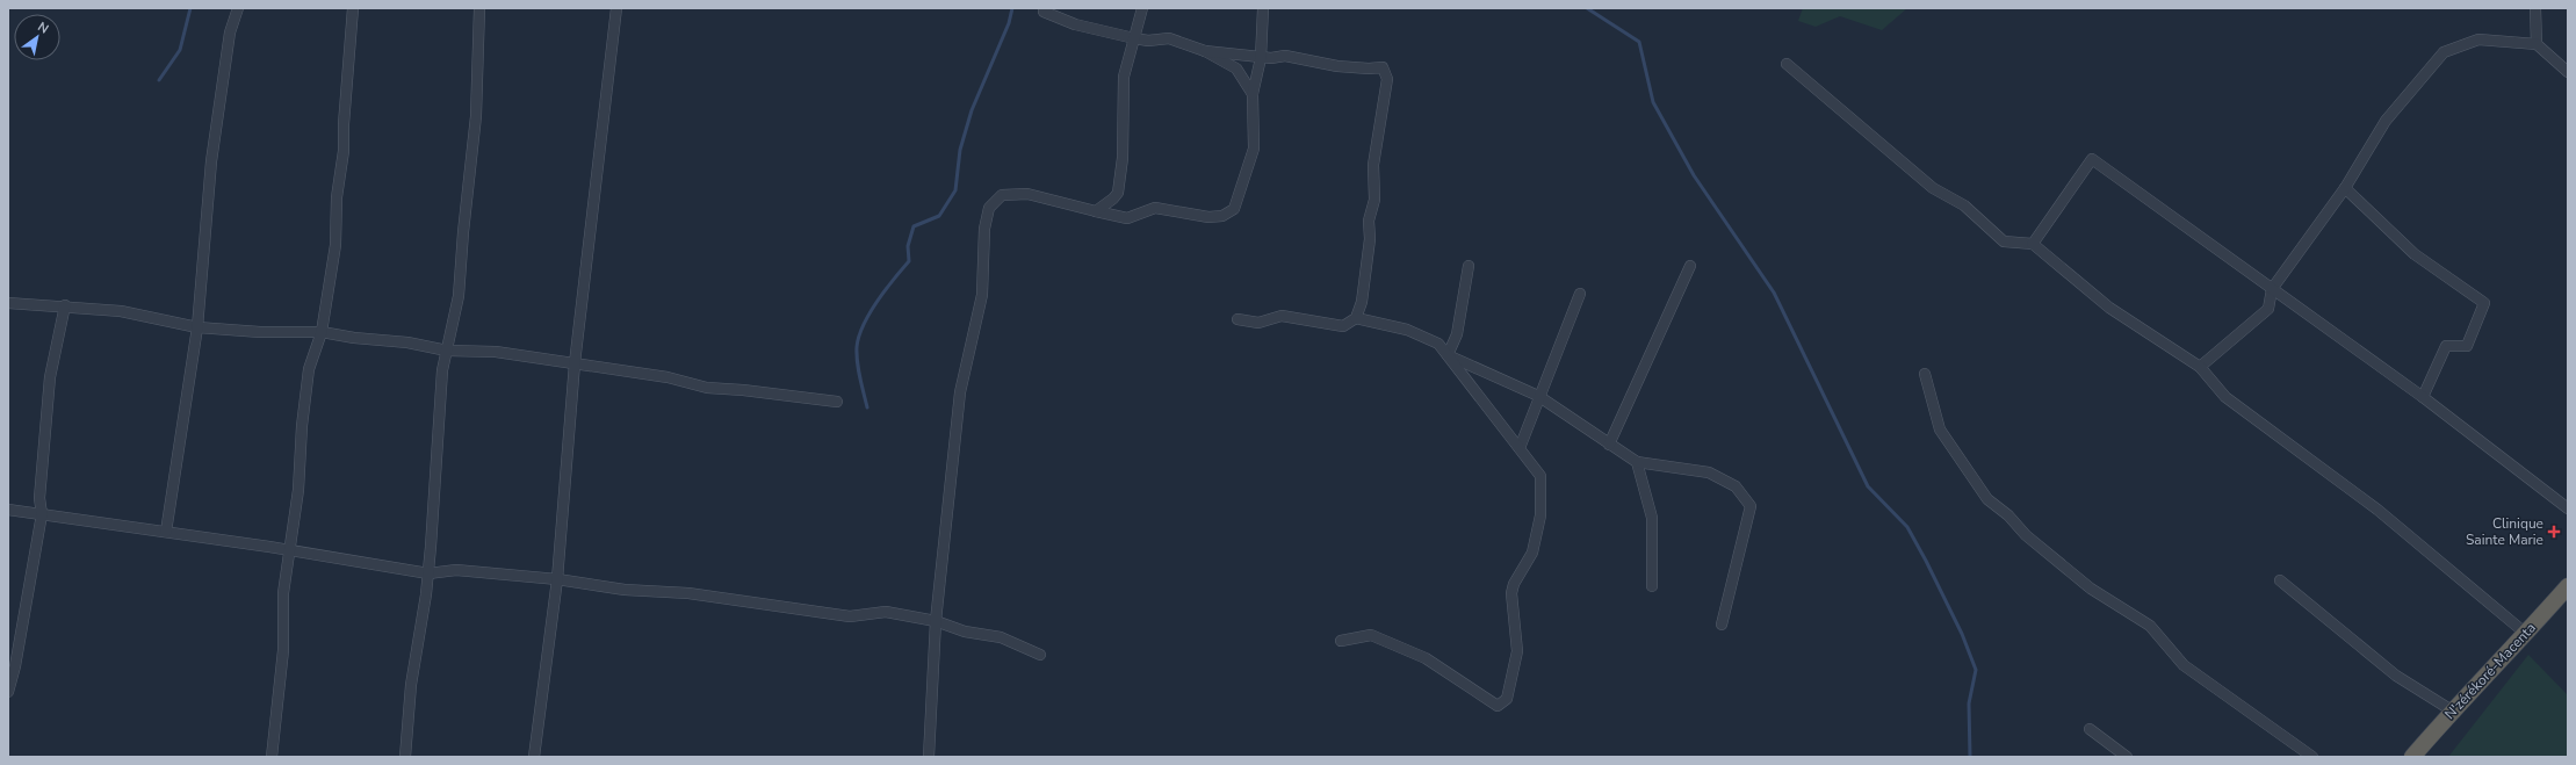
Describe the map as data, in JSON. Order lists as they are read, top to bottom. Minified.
{"streets":{"highway":["N'zérékoré-Macenta"]},"places":{"health":["Clinique Sainte Marie"]},"north":"top right"}
